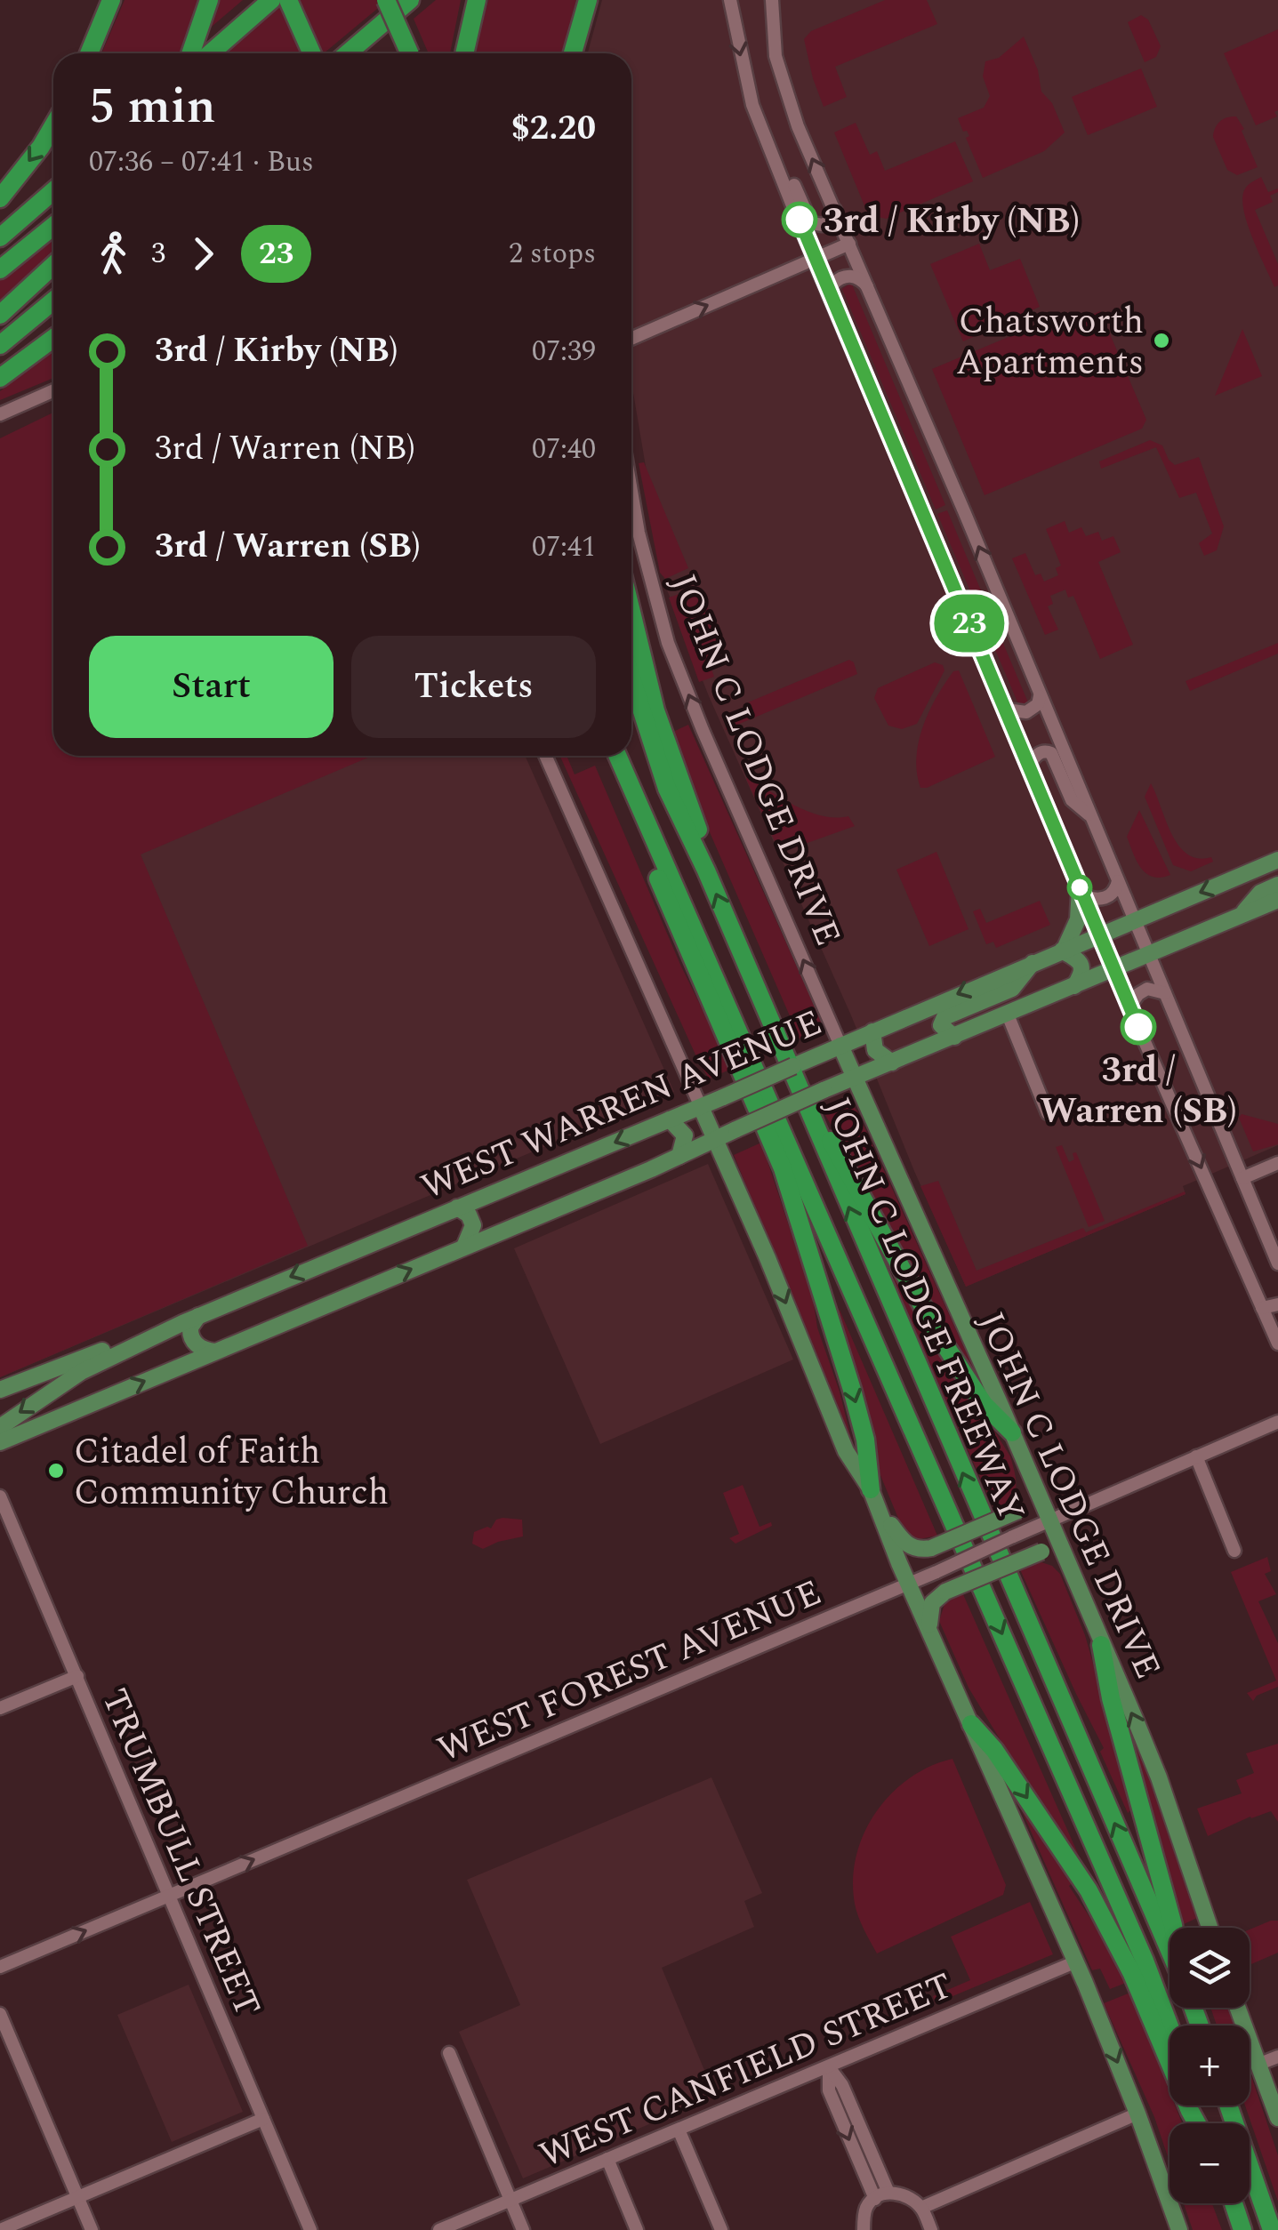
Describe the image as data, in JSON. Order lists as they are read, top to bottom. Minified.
{"streets":{"highway":["JOHN C LODGE FREEWAY"],"main road":["JOHN C LODGE DRIVE","WEST WARREN AVENUE"],"street":["WEST FOREST AVENUE","TRUMBULL STREET","WEST CANFIELD STREET"]},"crossings":[["JOHN C LODGE DRIVE","WEST WARREN AVENUE"],["JOHN C LODGE DRIVE","WEST FOREST AVENUE"],["WEST FOREST AVENUE","TRUMBULL STREET"]],"one_way":["JOHN C LODGE DRIVE","WEST FOREST AVENUE"],"places":["3rd / Kirby (NB)","Chatsworth Apartments","3rd / Warren (SB)","Citadel of Faith Community Church"],"lines":["bus line 23"],"page":{"on_map":"23","heading":["5 min","07:36 – 07:41 · Bus","$2.20"],"legs":["3","23","2 stops"],"list":[{"name":"3rd / Kirby (NB)","value":"07:39"},{"name":"3rd / Warren (NB)","value":"07:40"},{"name":"3rd / Warren (SB)","value":"07:41"}],"buttons":["Start","Tickets"],"map_buttons":["+","−"]}}
